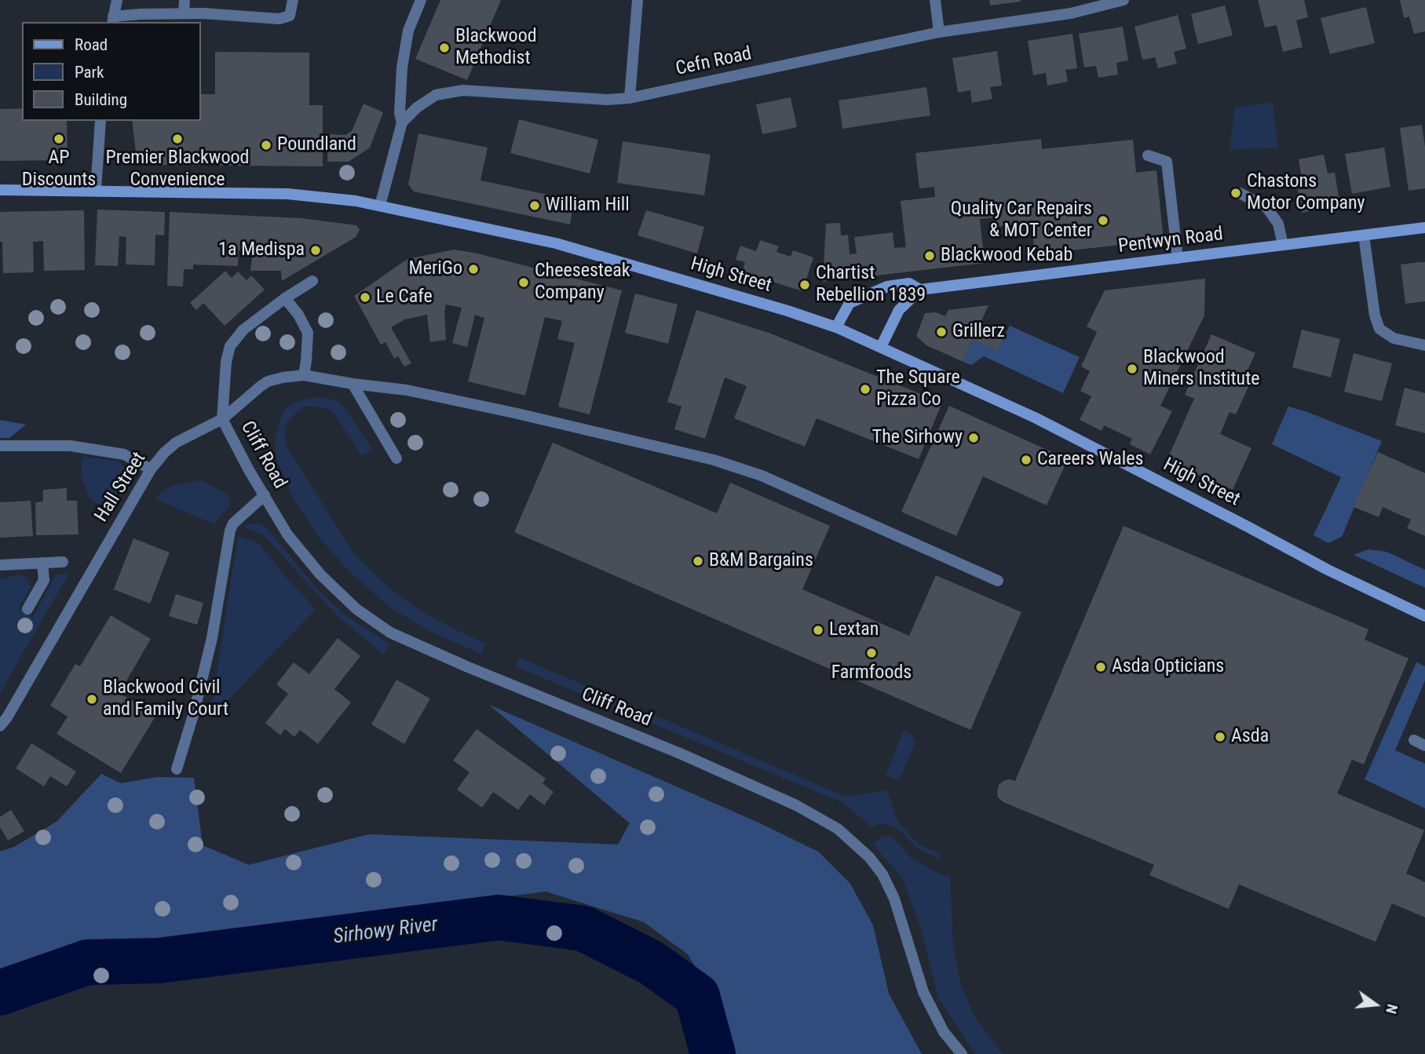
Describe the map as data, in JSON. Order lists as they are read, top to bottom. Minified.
{"streets":{"main road":["Pentwyn Road","High Street"],"street":["Cefn Road","Cliff Road","Hall Street"]},"crossings":[["Pentwyn Road","High Street"],["Cliff Road","Hall Street"]],"water":["Sirhowy River"],"places":["Blackwood Methodist","AP Discounts","Premier Blackwood Convenience","Poundland","Chastons Motor Company","William Hill","Quality Car Repairs & MOT Center","1a Medispa","Blackwood Kebab","MeriGo","Cheesesteak Company","Chartist Rebellion 1839","Le Cafe","Grillerz","Blackwood Miners Institute","The Square Pizza Co","The Sirhowy","Careers Wales","B&M Bargains","Lextan","Farmfoods","Asda Opticians","Blackwood Civil and Family Court","Asda"],"legend":["Road","Park","Building"],"north":"right"}
